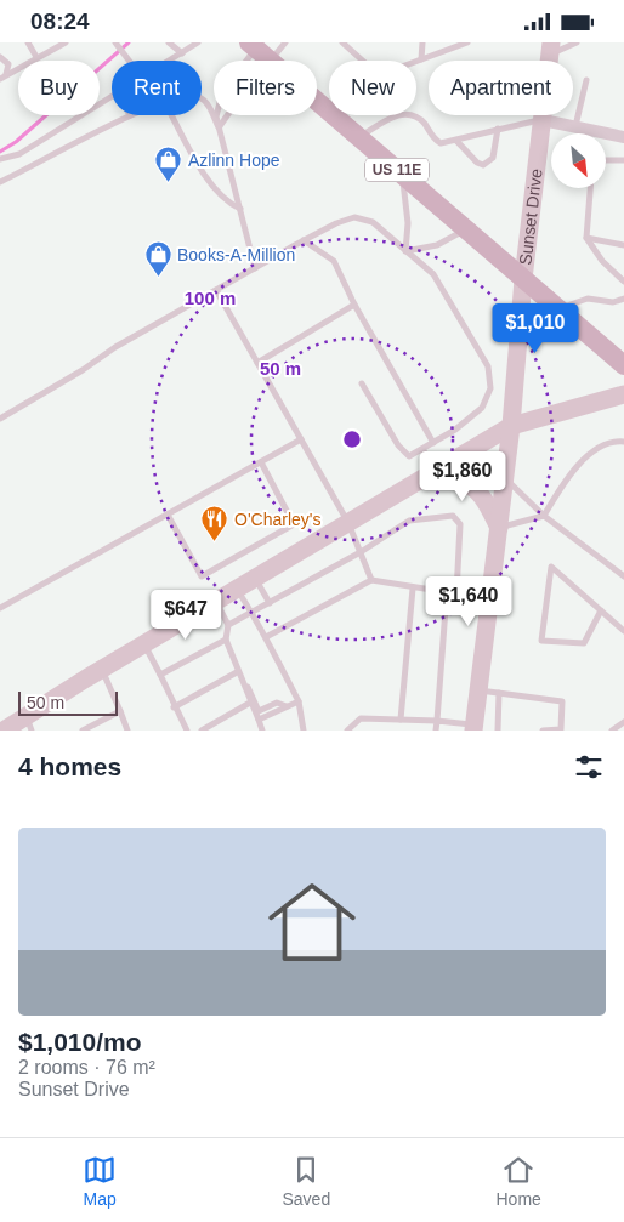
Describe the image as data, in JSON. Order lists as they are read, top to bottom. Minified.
{"streets":{"main road":["US 11E"],"street":["Sunset Drive"]},"crossings":[["US 11E","Sunset Drive"]],"places":{"shop":["Azlinn Hope","Books-A-Million"],"restaurant":["O'Charley's"]},"scale_bar":"50 m","north":"bottom right","page":{"status":"08:24","chip":["Buy","Rent","Filters","New","Apartment"],"price":["$1,010","$1,860","$1,640","$647"],"scale":"50 m","heading":"4 homes","list":[{"name":"$1,010/mo","note":"2 rooms · 76 m² · Sunset Drive"}],"tabs":["Map","Saved","Home"]},"rings":["100 m","50 m"]}
